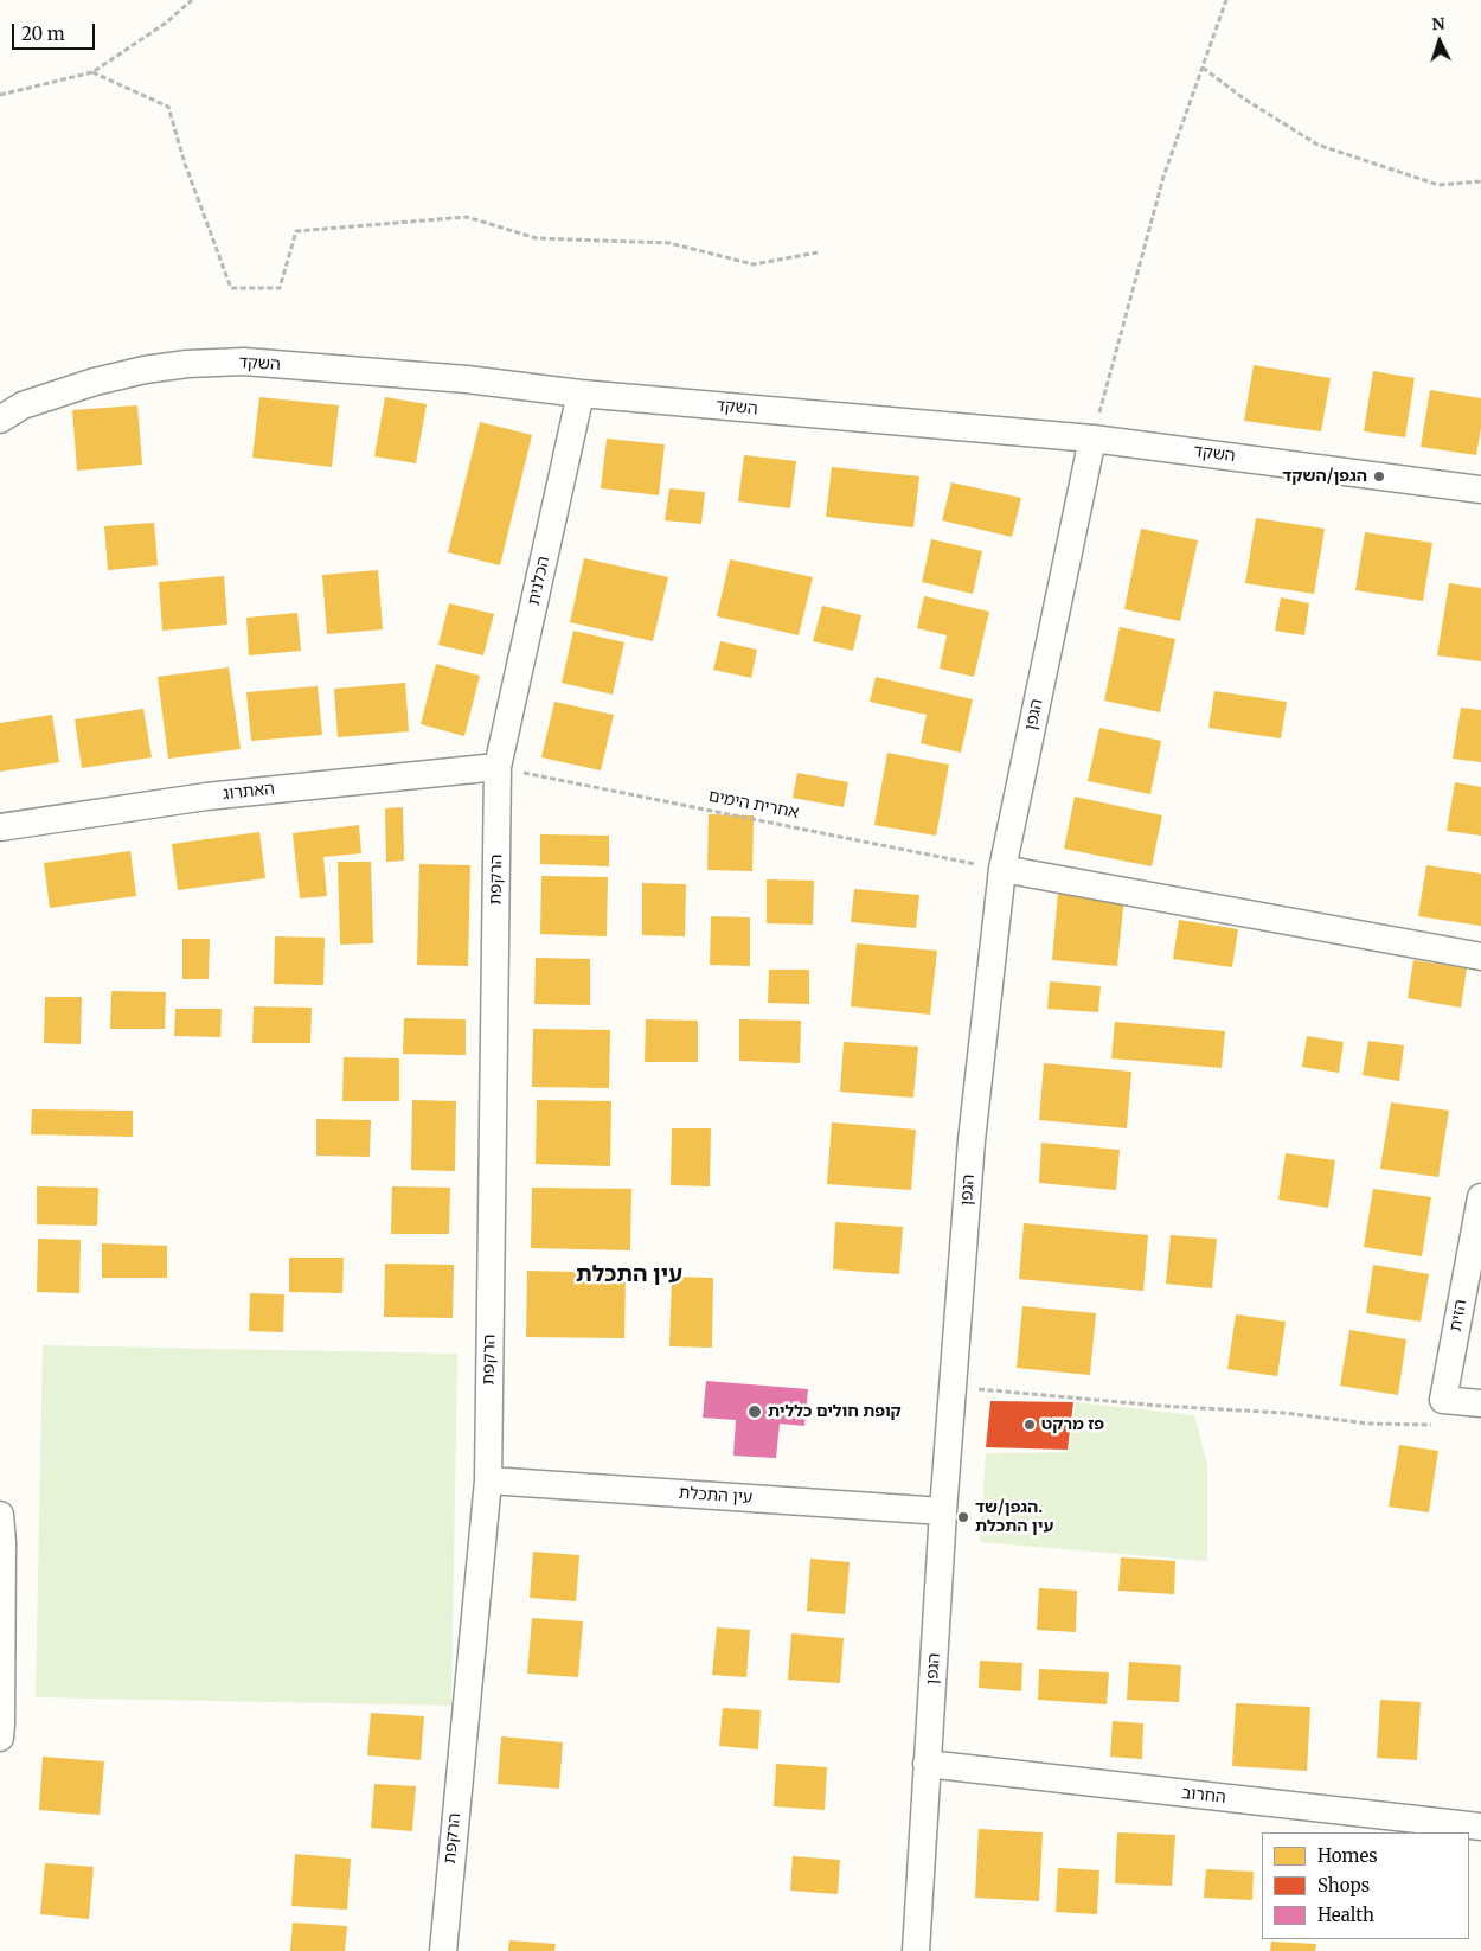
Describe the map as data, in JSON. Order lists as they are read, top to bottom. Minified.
{"streets":{"street":["השקד","הכלנית","הגפן","האתרוג","הרקפת","הזית","עין התכלת","החרוב"],"path":["אחרית הימים"]},"crossings":[["השקד","הכלנית"],["השקד","הגפן"],["הכלנית","האתרוג"],["הכלנית","אחרית הימים"],["הכלנית","הרקפת"],["הגפן","אחרית הימים"],["הגפן","עין התכלת"],["הגפן","החרוב"],["האתרוג","אחרית הימים"],["האתרוג","הרקפת"],["אחרית הימים","הרקפת"],["הרקפת","עין התכלת"]],"districts":["עין התכלת"],"places":["הגפן/השקד","קופת חולים כללית","פז מרקט","הגפן/שד. עין התכלת"],"legend":["Homes","Shops","Health"],"scale_bar":"20 m","north":"top"}
